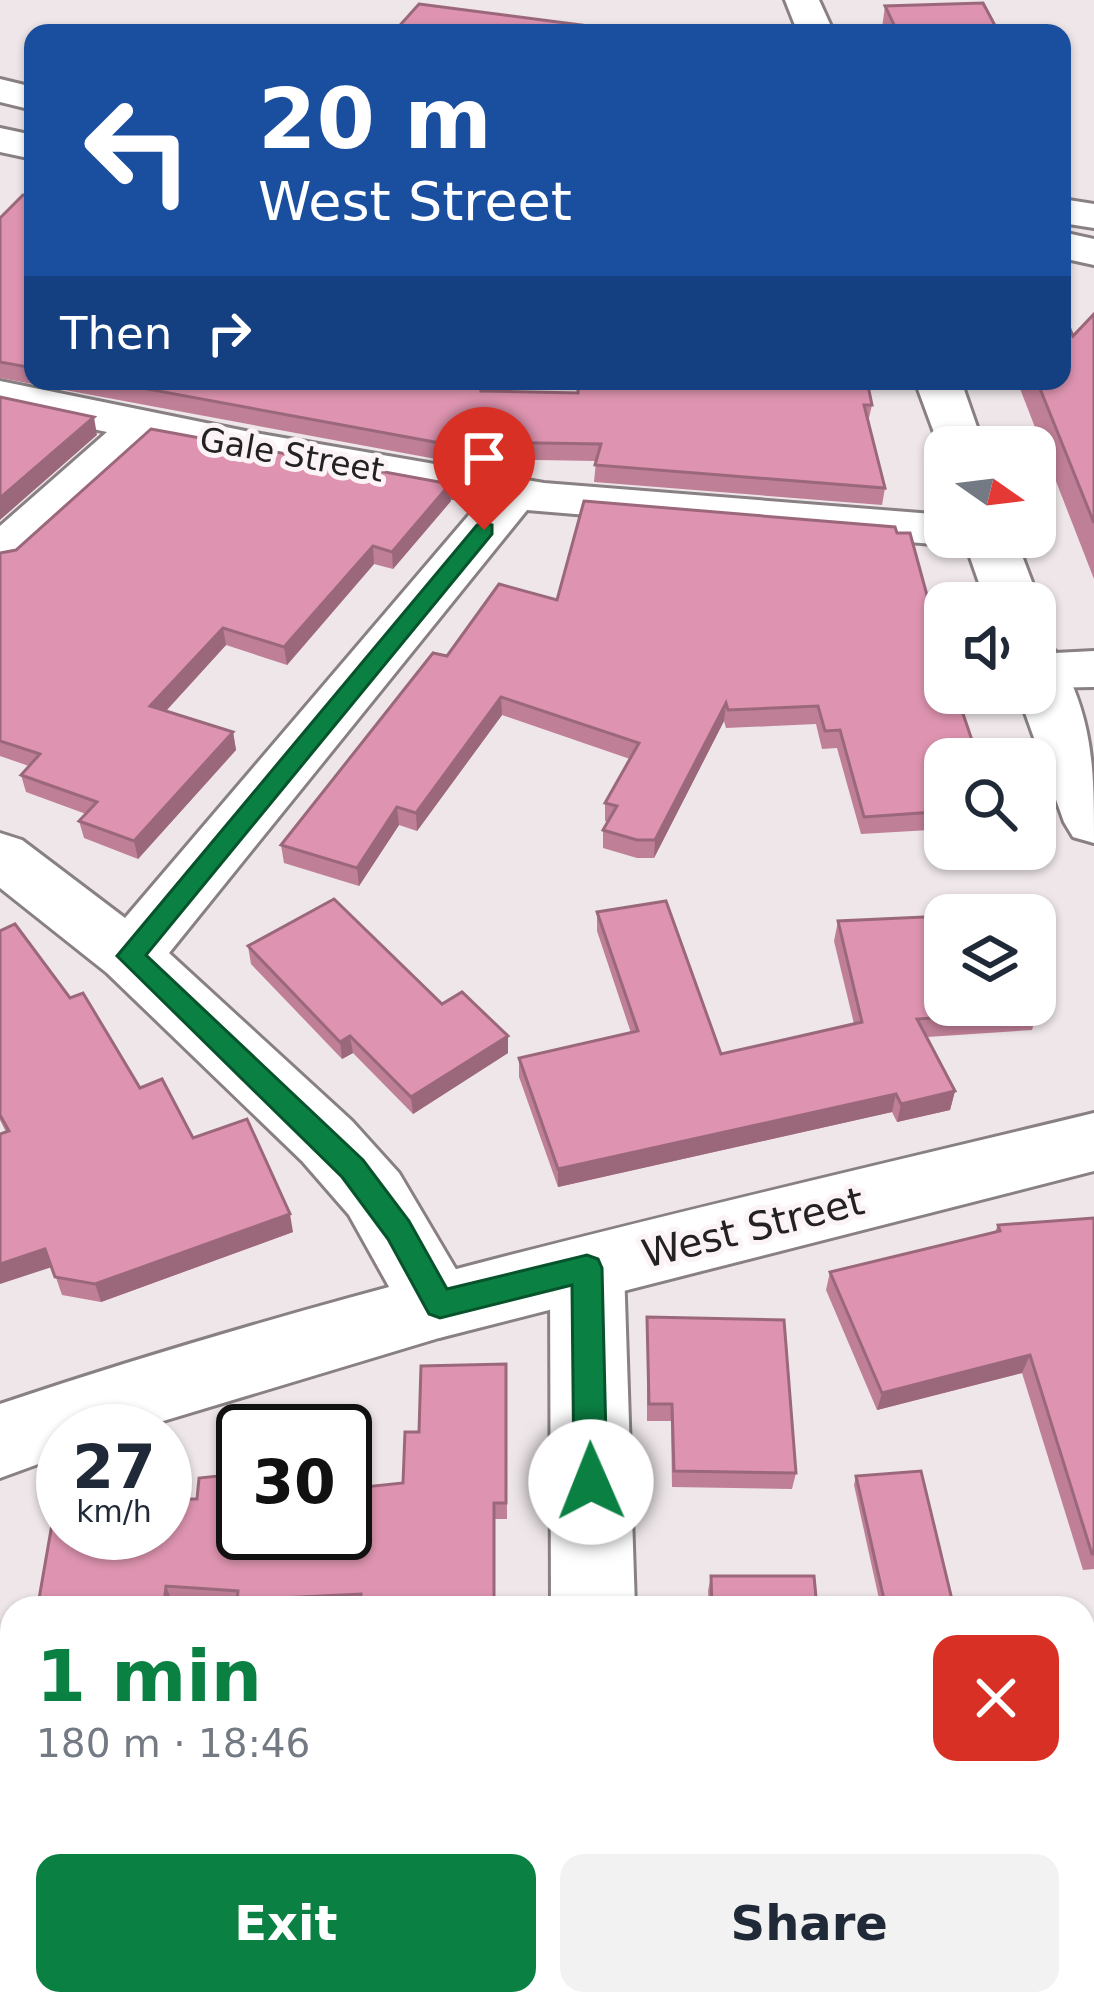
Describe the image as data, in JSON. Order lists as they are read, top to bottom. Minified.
{"streets":{"street":["Gale Street","West Street"]},"north":"right","page":{"turn":["20 m","West Street"],"then":"Then","speed":"27 km/h","limit":"30","heading":["1 min","180 m · 18:46"],"buttons":["Exit","Share"]}}
